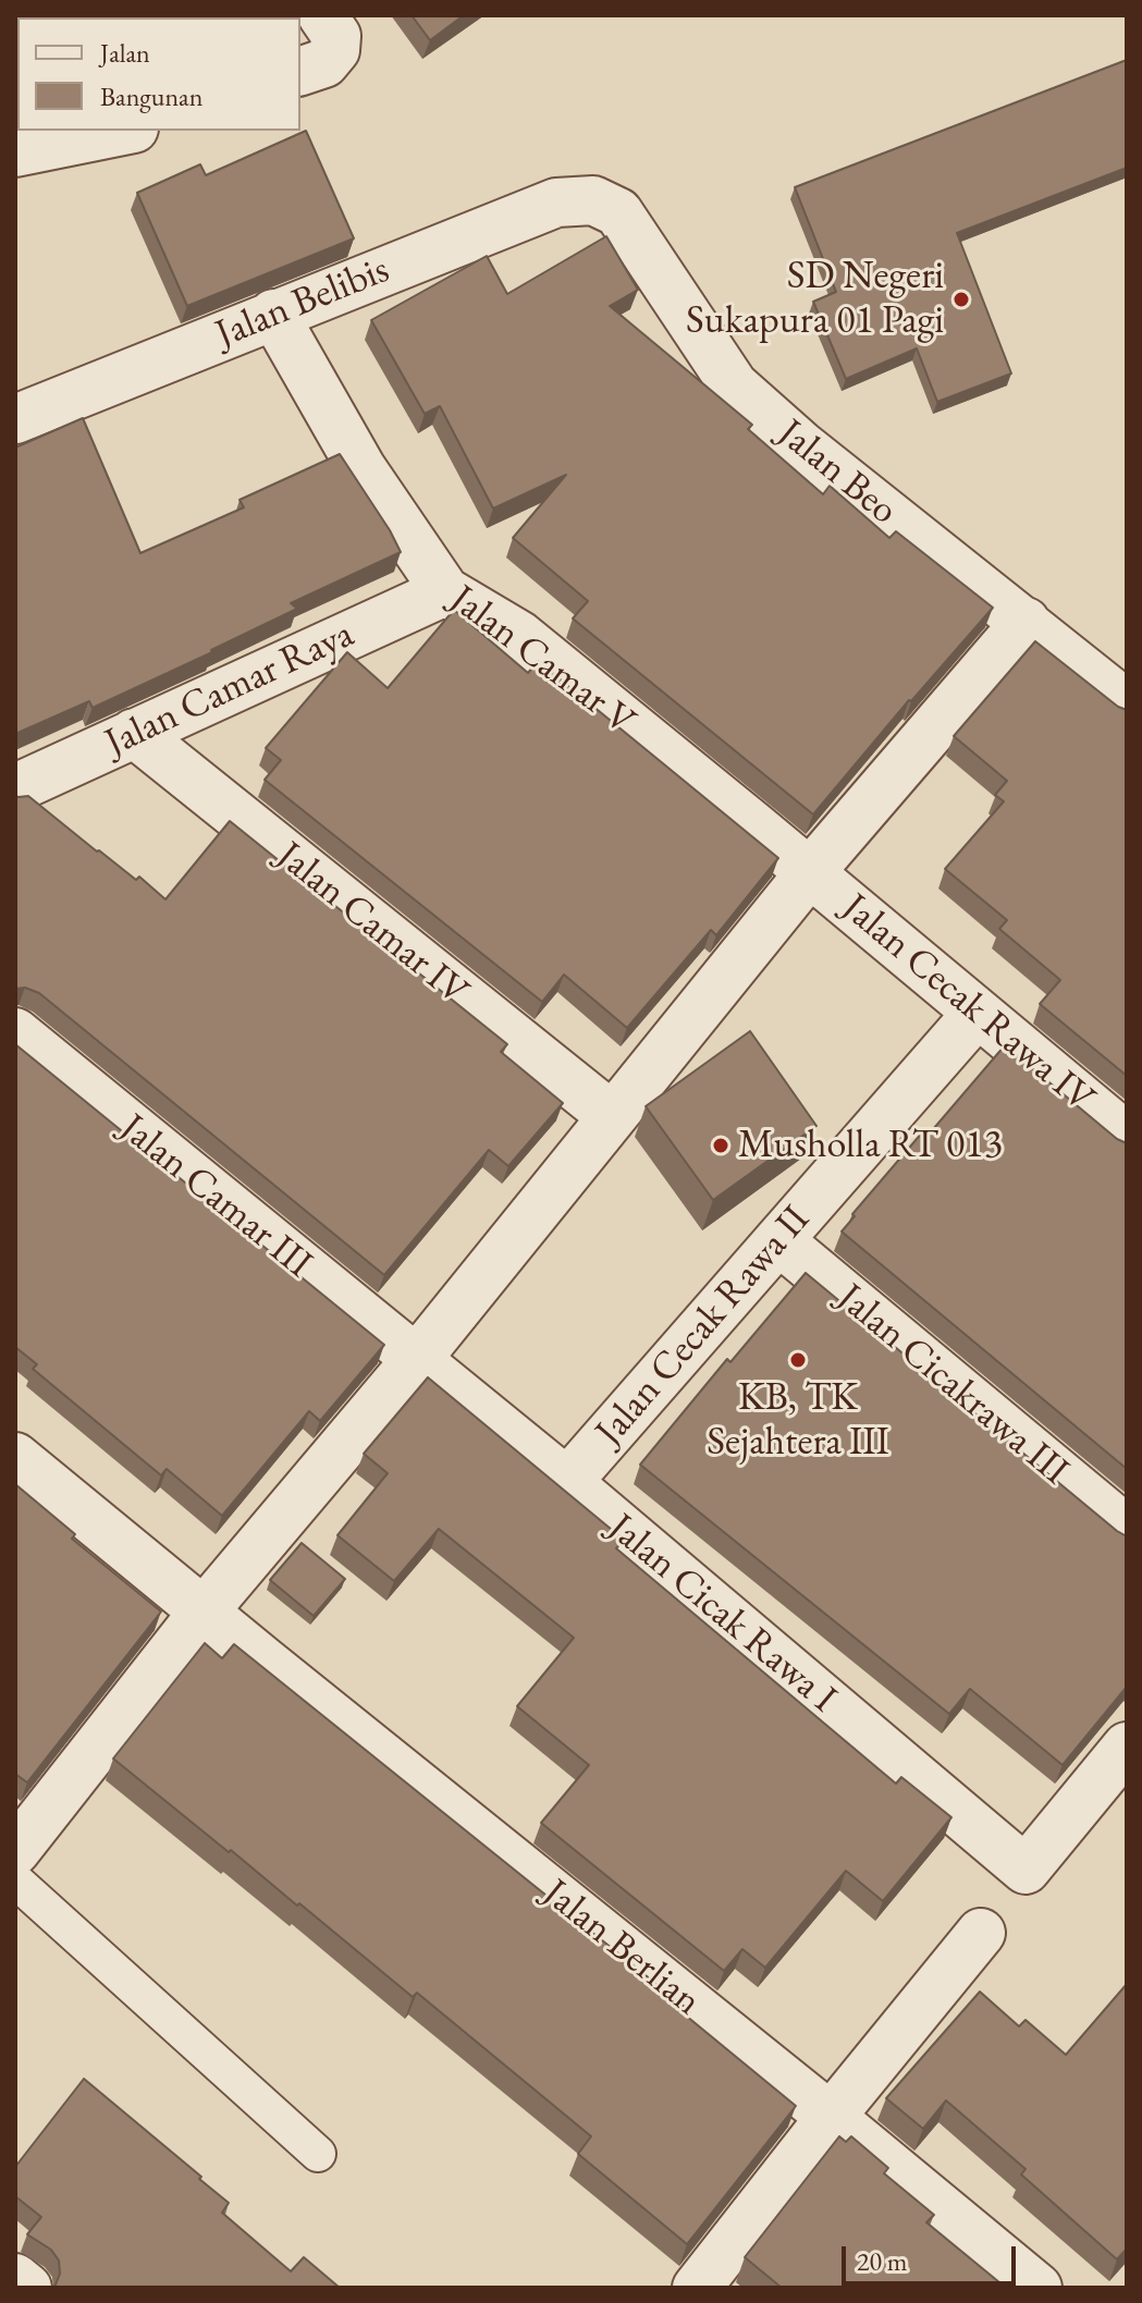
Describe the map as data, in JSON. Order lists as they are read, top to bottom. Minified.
{"streets":{"street":["Jalan Belibis","Jalan Beo","Jalan Camar V","Jalan Camar Raya","Jalan Camar IV","Jalan Cecak Rawa IV","Jalan Camar III","Jalan Cecak Rawa II","Jalan Cicakrawa III","Jalan Cicak Rawa I","Jalan Berlian"]},"crossings":[["Jalan Belibis","Jalan Beo"],["Jalan Belibis","Jalan Camar V"],["Jalan Camar V","Jalan Camar Raya"],["Jalan Camar V","Jalan Cecak Rawa IV"],["Jalan Camar Raya","Jalan Camar IV"],["Jalan Cecak Rawa IV","Jalan Cecak Rawa II"],["Jalan Camar III","Jalan Cicak Rawa I"],["Jalan Cecak Rawa II","Jalan Cicakrawa III"],["Jalan Cecak Rawa II","Jalan Cicak Rawa I"]],"places":["SD Negeri Sukapura 01 Pagi","Musholla RT 013","KB, TK Sejahtera III"],"legend":["Jalan","Bangunan"],"scale_bar":"20 m"}
